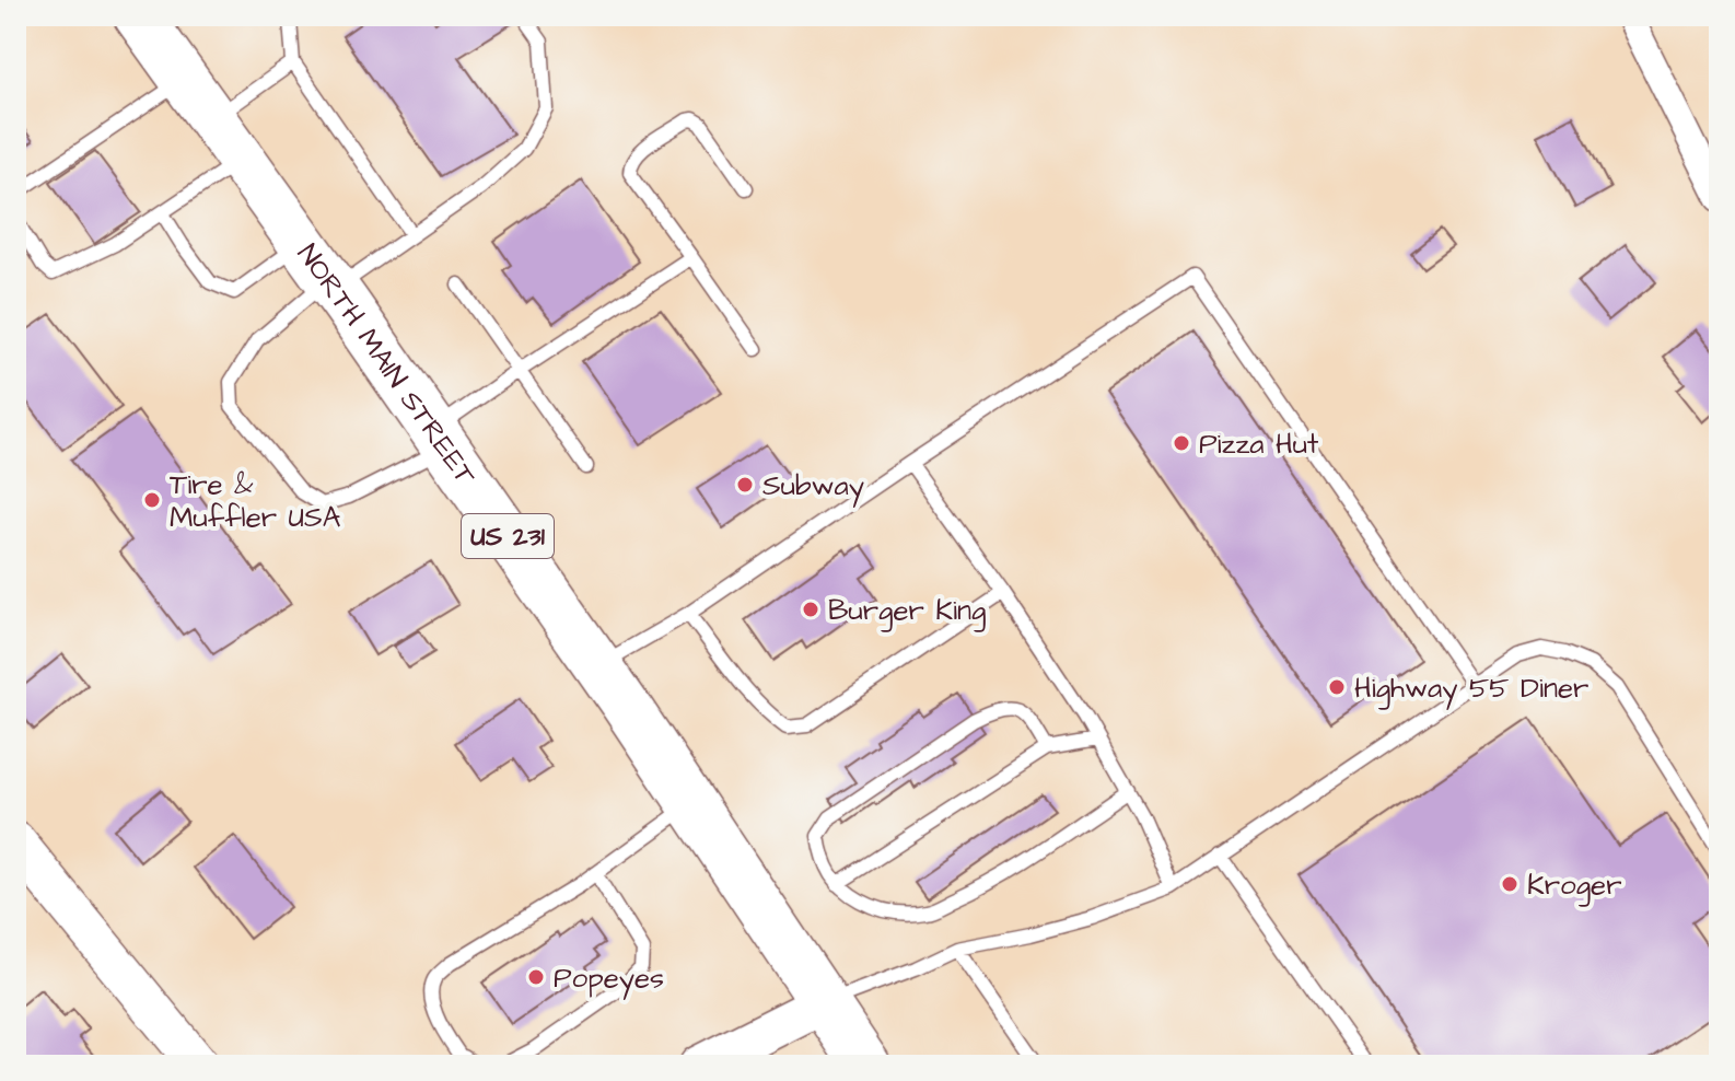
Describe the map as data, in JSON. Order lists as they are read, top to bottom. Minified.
{"streets":{"highway":["NORTH MAIN STREET","US 231"]},"places":["Pizza Hut","Subway","Tire & Muffler USA","Burger King","Highway 55 Diner","Kroger","Popeyes"]}
